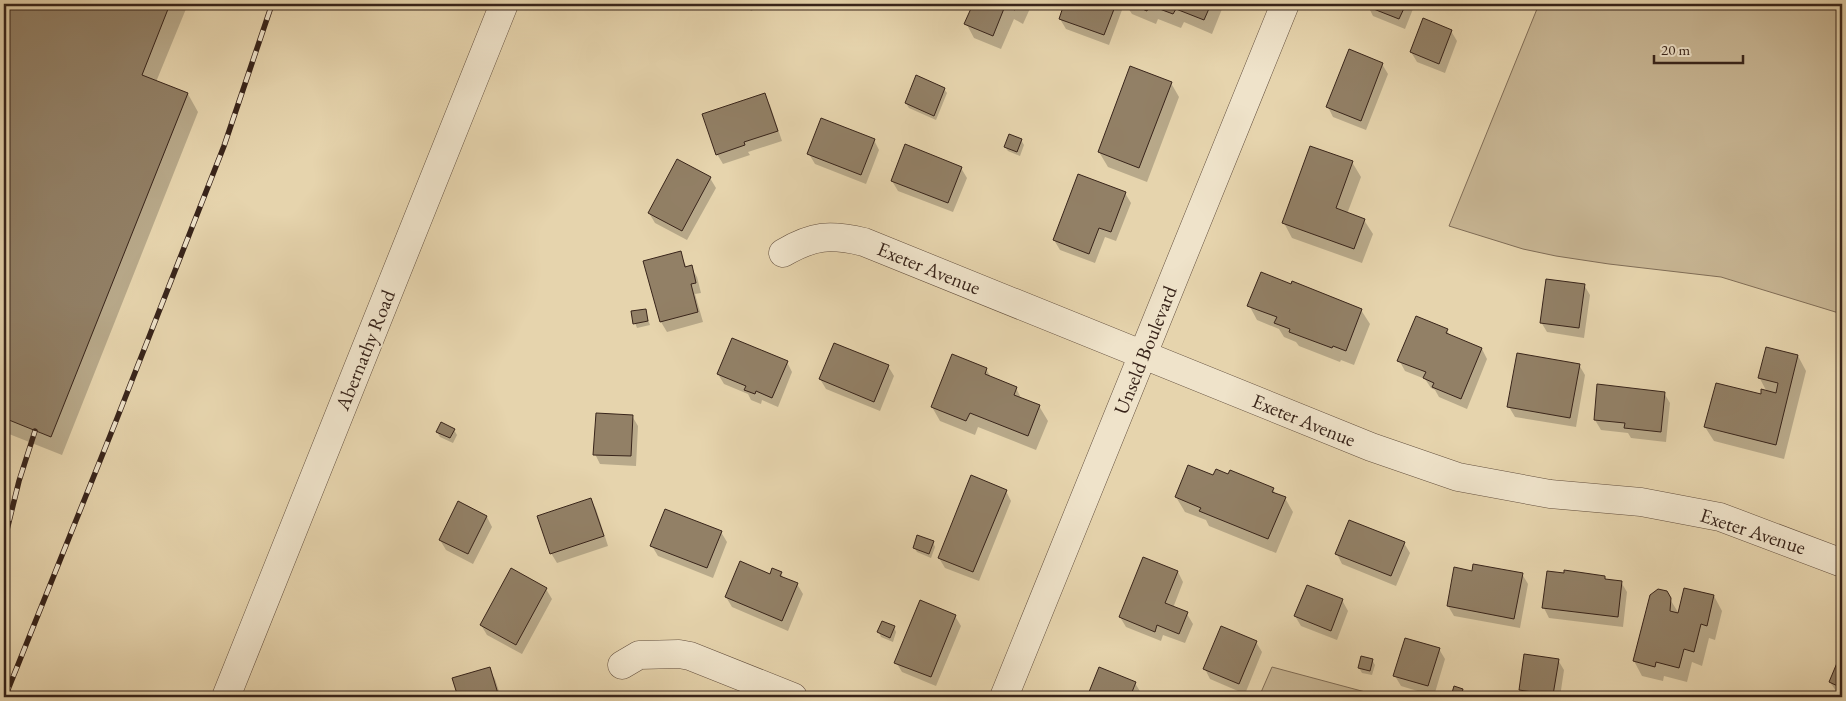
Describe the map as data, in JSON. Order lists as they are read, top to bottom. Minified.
{"streets":{"street":["Exeter Avenue","Abernathy Road","Unseld Boulevard"]},"crossings":[["Exeter Avenue","Unseld Boulevard"]],"scale_bar":"20 m"}
